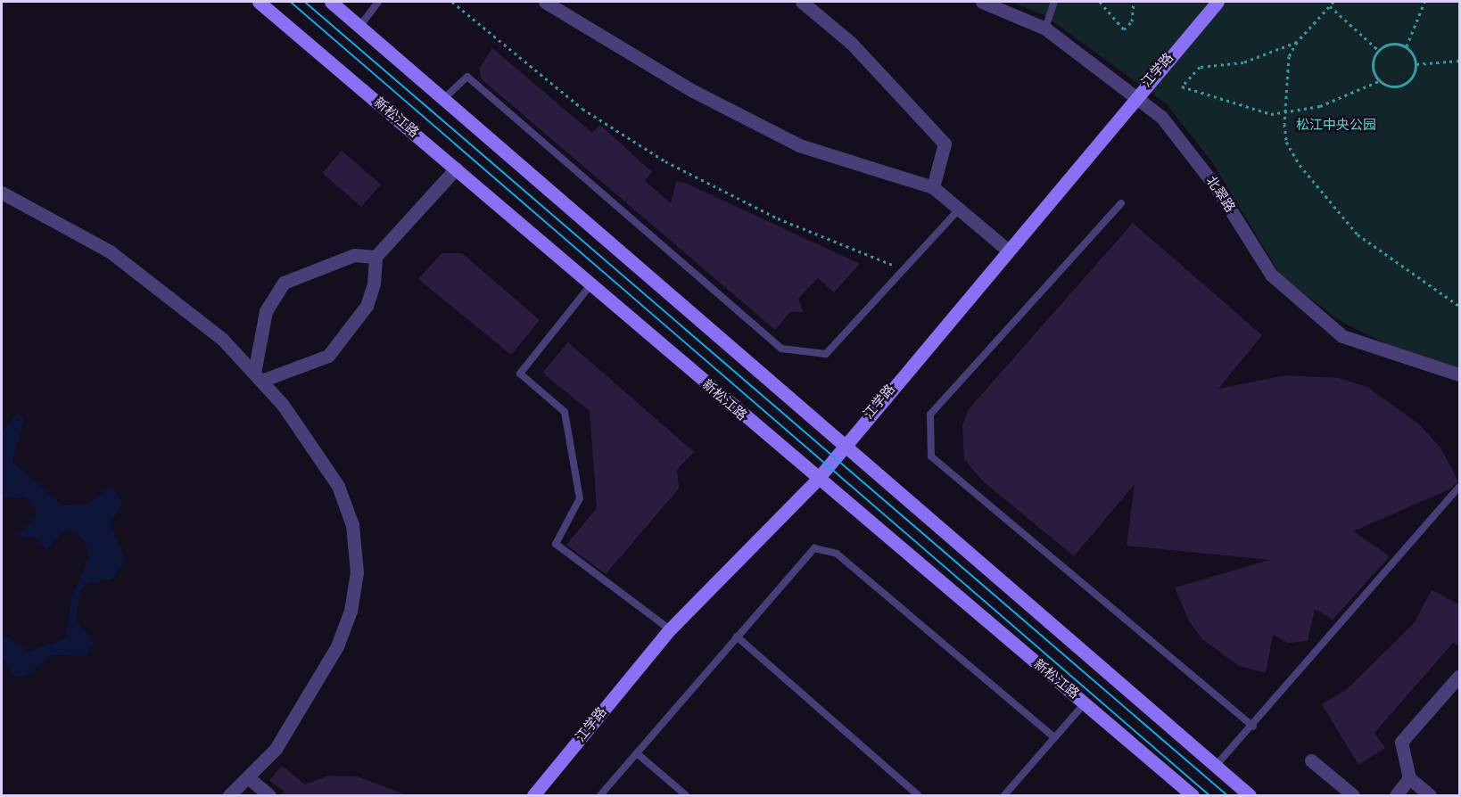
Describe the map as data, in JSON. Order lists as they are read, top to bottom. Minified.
{"streets":{"main road":["江学路","新松江路"],"street":["北翠路"]},"crossings":[["江学路","新松江路"],["江学路","北翠路"]],"parks":["松江中央公园"]}
